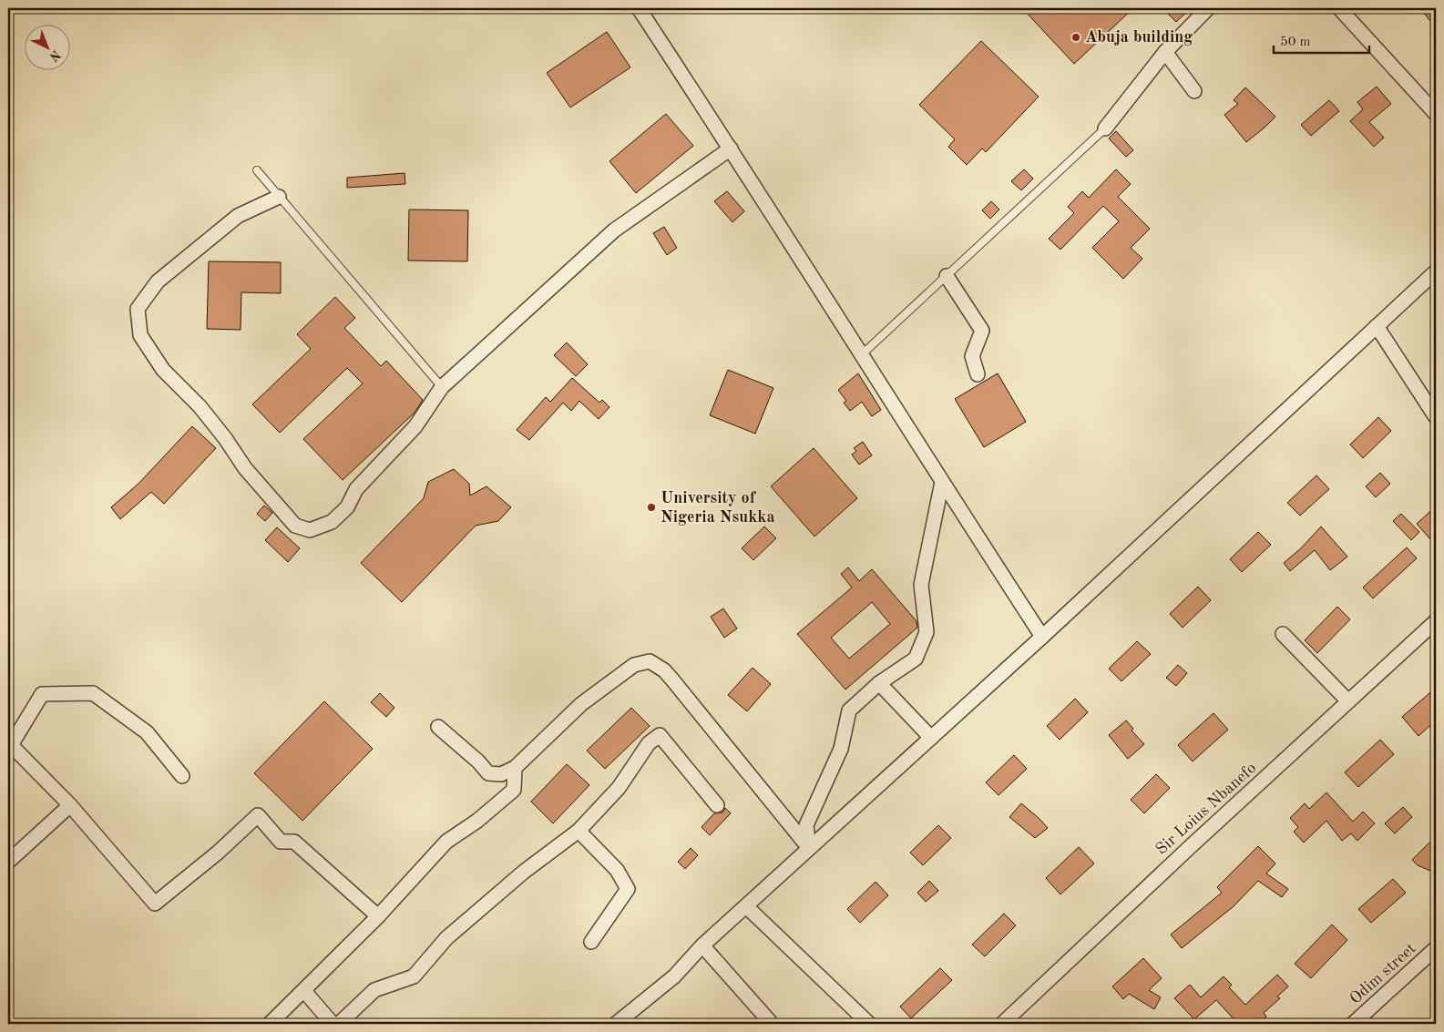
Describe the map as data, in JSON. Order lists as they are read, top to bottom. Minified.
{"streets":{"street":["Sir Loius Nbanefo","Odim street"]},"places":["Abuja building","University of Nigeria Nsukka"],"scale_bar":"50 m","north":"bottom right"}
